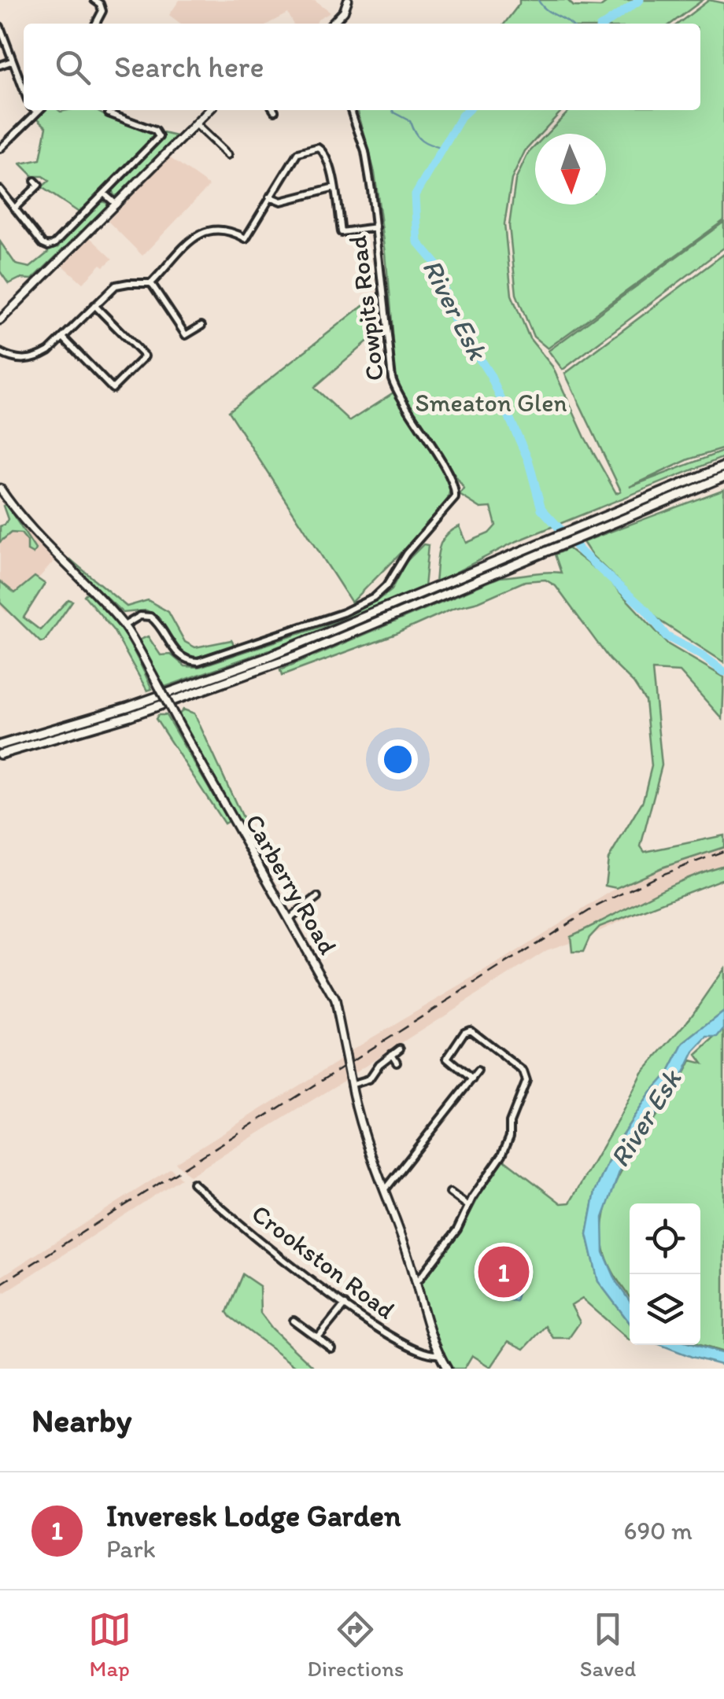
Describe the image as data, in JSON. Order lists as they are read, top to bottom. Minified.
{"streets":{"main road":["Carberry Road"],"street":["Cowpits Road","Crookston Road"]},"crossings":[["Cowpits Road","Carberry Road"],["Carberry Road","Crookston Road"]],"water":["River Esk"],"parks":["Smeaton Glen"],"north":"bottom","page":{"search":"Search here","pins":"1","heading":"Nearby","list":[{"mark":"1","name":"Inveresk Lodge Garden","note":"Park","value":"690 m"}],"nav":["Map","Directions","Saved"]}}
